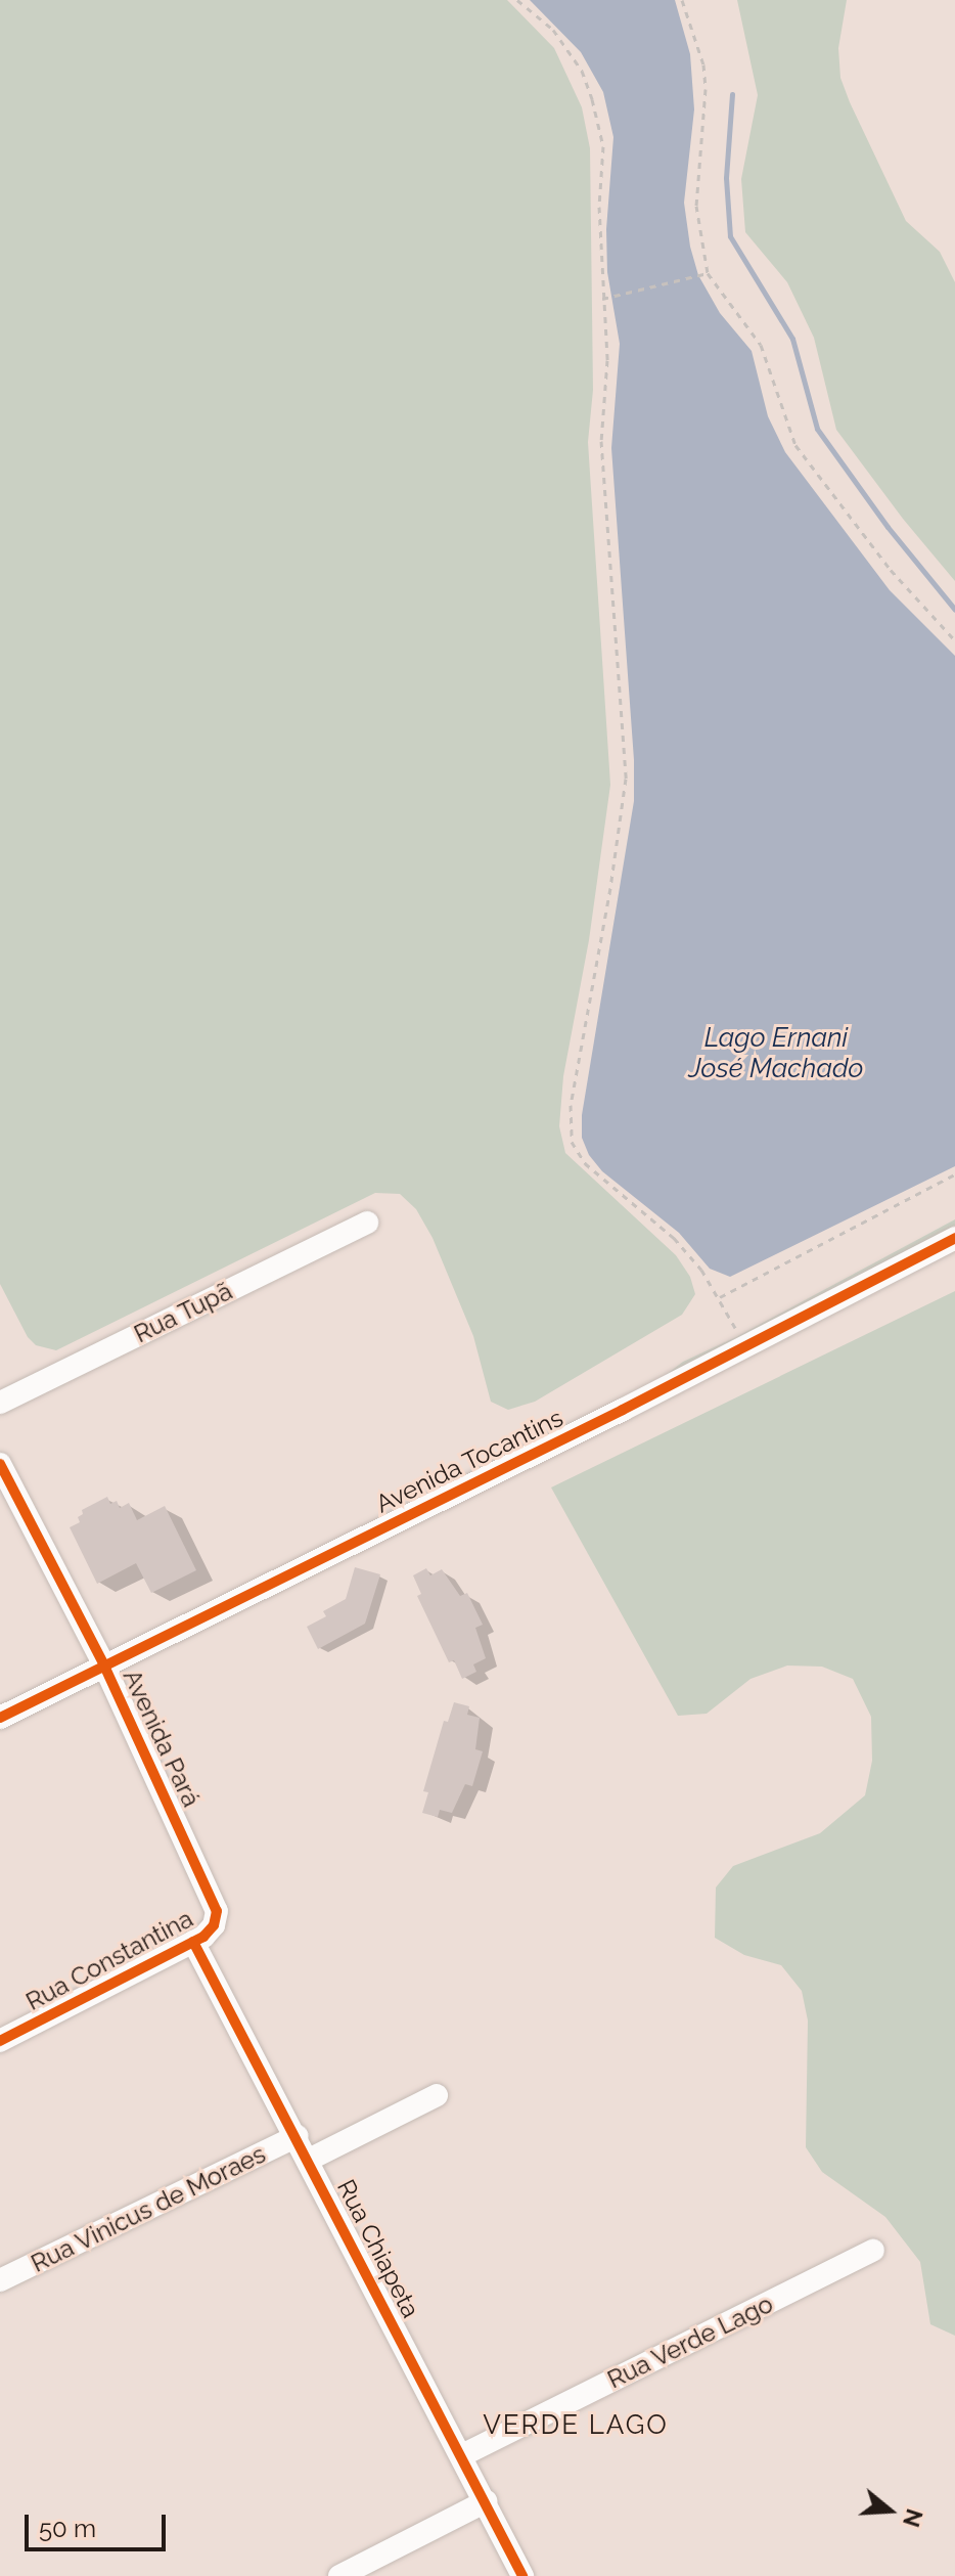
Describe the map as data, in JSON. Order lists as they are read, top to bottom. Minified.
{"streets":{"street":["Rua Tupã","Avenida Tocantins","Avenida Pará","Rua Constantina","Rua Vinicus de Moraes","Rua Chiapeta","Rua Verde Lago"]},"crossings":[["Avenida Tocantins","Avenida Pará"],["Avenida Pará","Rua Constantina"],["Rua Constantina","Rua Chiapeta"],["Rua Vinicus de Moraes","Rua Chiapeta"],["Rua Chiapeta","Rua Verde Lago"]],"districts":["VERDE LAGO"],"water":["Lago Ernani José Machado"],"scale_bar":"50 m","north":"right"}
